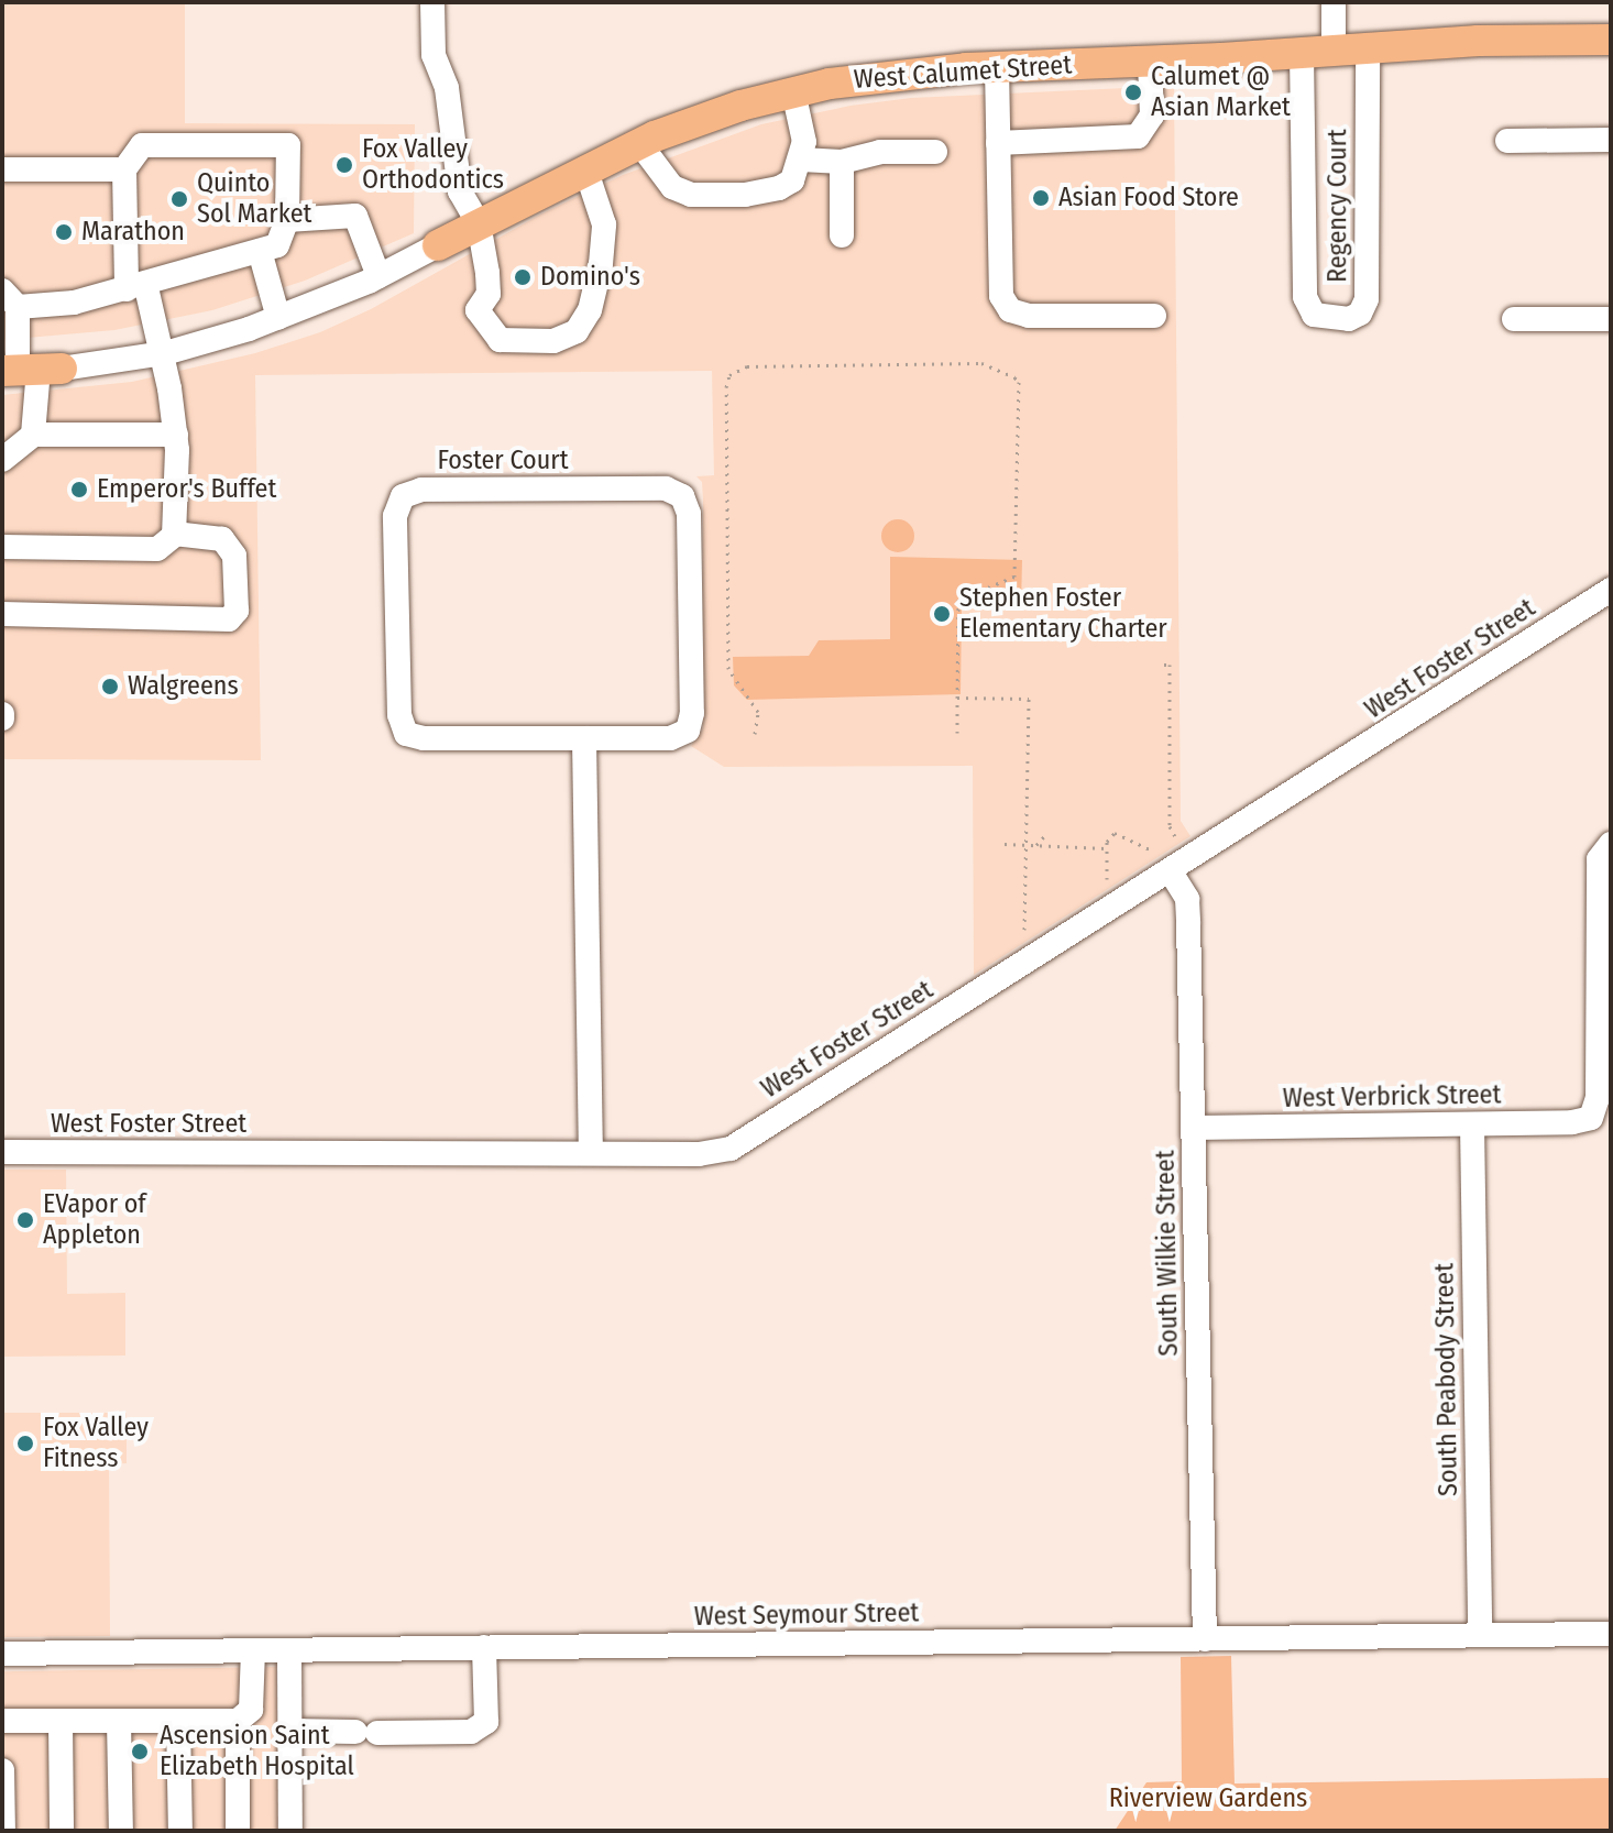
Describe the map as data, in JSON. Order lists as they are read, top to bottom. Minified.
{"streets":{"main road":["West Calumet Street"],"street":["Regency Court","Foster Court","West Foster Street","West Verbrick Street","South Wilkie Street","South Peabody Street","West Seymour Street"]},"crossings":[["West Calumet Street","Regency Court"],["West Foster Street","South Wilkie Street"],["West Verbrick Street","South Wilkie Street"],["West Verbrick Street","South Peabody Street"],["South Wilkie Street","West Seymour Street"],["South Peabody Street","West Seymour Street"]],"parks":["Riverview Gardens"],"places":["Calumet @ Asian Market","Fox Valley Orthodontics","Asian Food Store","Quinto Sol Market","Marathon","Domino's","Emperor's Buffet","Stephen Foster Elementary Charter","Walgreens","EVapor of Appleton","Fox Valley Fitness","Ascension Saint Elizabeth Hospital"]}
